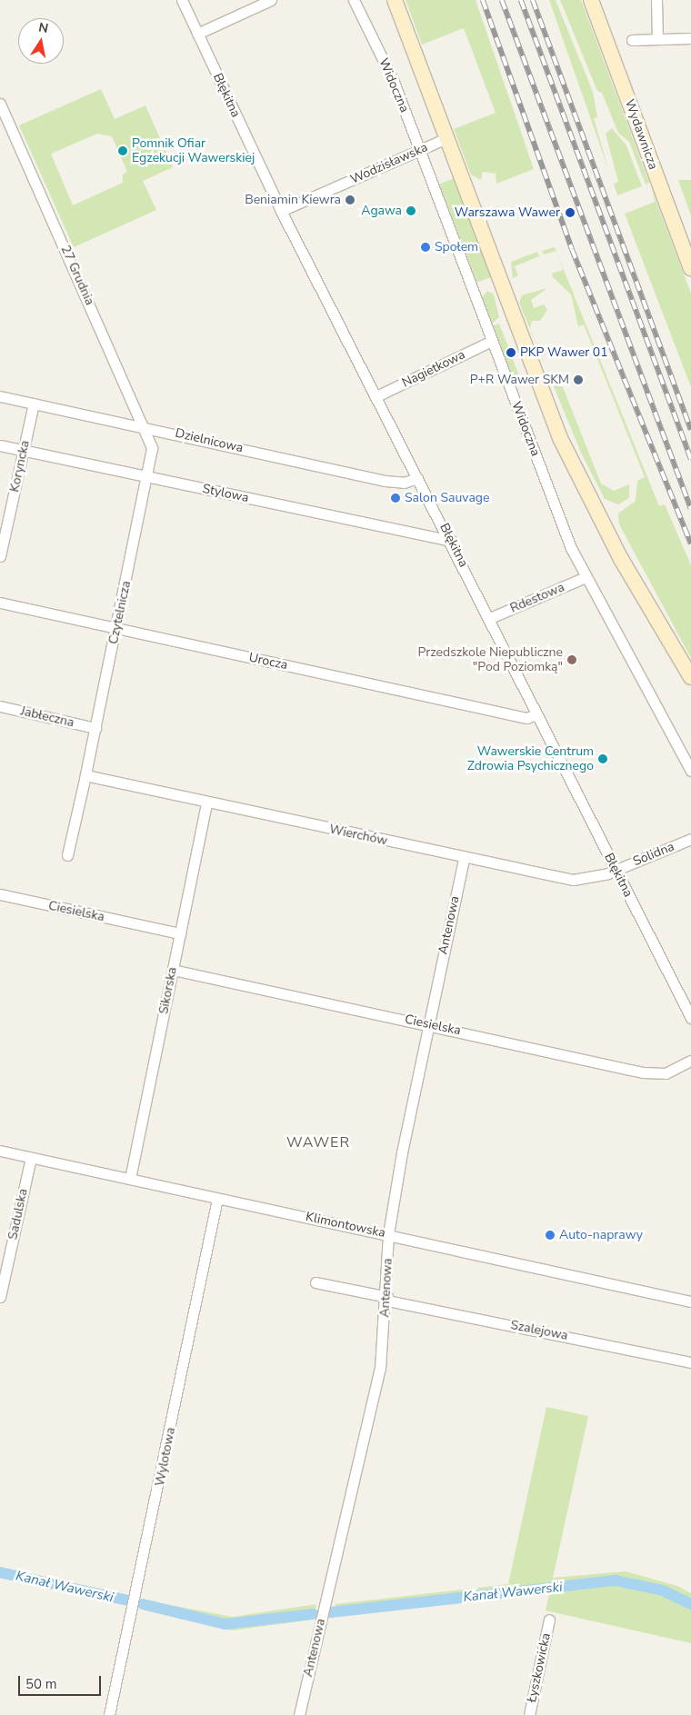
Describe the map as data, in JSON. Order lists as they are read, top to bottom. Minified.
{"streets":{"main road":["Wydawnicza"],"street":["Widoczna","Błękitna","Wodzisławska","27 Grudnia","Nagietkowa","Dzielnicowa","Koryncka","Stylowa","Rdestowa","Czytelnicza","Urocza","Jabłeczna","Wierchów","Solidna","Ciesielska","Antenowa","Sikorska","Sadulska","Klimontowska","Szalejowa","Wylotowa","Łyszkowicka"]},"crossings":[["Widoczna","Wodzisławska"],["Widoczna","Nagietkowa"],["Widoczna","Rdestowa"],["Błękitna","Wodzisławska"],["Błękitna","Nagietkowa"],["Błękitna","Dzielnicowa"],["Błękitna","Stylowa"],["Błękitna","Rdestowa"],["Błękitna","Urocza"],["Błękitna","Wierchów"],["Błękitna","Solidna"],["27 Grudnia","Dzielnicowa"],["27 Grudnia","Czytelnicza"],["Dzielnicowa","Koryncka"],["Koryncka","Stylowa"],["Stylowa","Czytelnicza"],["Czytelnicza","Urocza"],["Czytelnicza","Jabłeczna"],["Czytelnicza","Wierchów"],["Wierchów","Solidna"],["Wierchów","Antenowa"],["Wierchów","Sikorska"],["Ciesielska","Antenowa"],["Ciesielska","Sikorska"],["Antenowa","Klimontowska"],["Antenowa","Szalejowa"],["Sikorska","Klimontowska"],["Sadulska","Klimontowska"],["Klimontowska","Wylotowa"]],"districts":["WAWER"],"water":["Kanał Wawerski"],"places":["Pomnik Ofiar Egzekucji Wawerskiej","Beniamin Kiewra","Agawa","Warszawa Wawer","Społem","PKP Wawer 01","P+R Wawer SKM","Salon Sauvage","Przedszkole Niepubliczne \"Pod Poziomką\"","Wawerskie Centrum Zdrowia Psychicznego","Auto-naprawy"],"scale_bar":"50 m","north":"top"}
